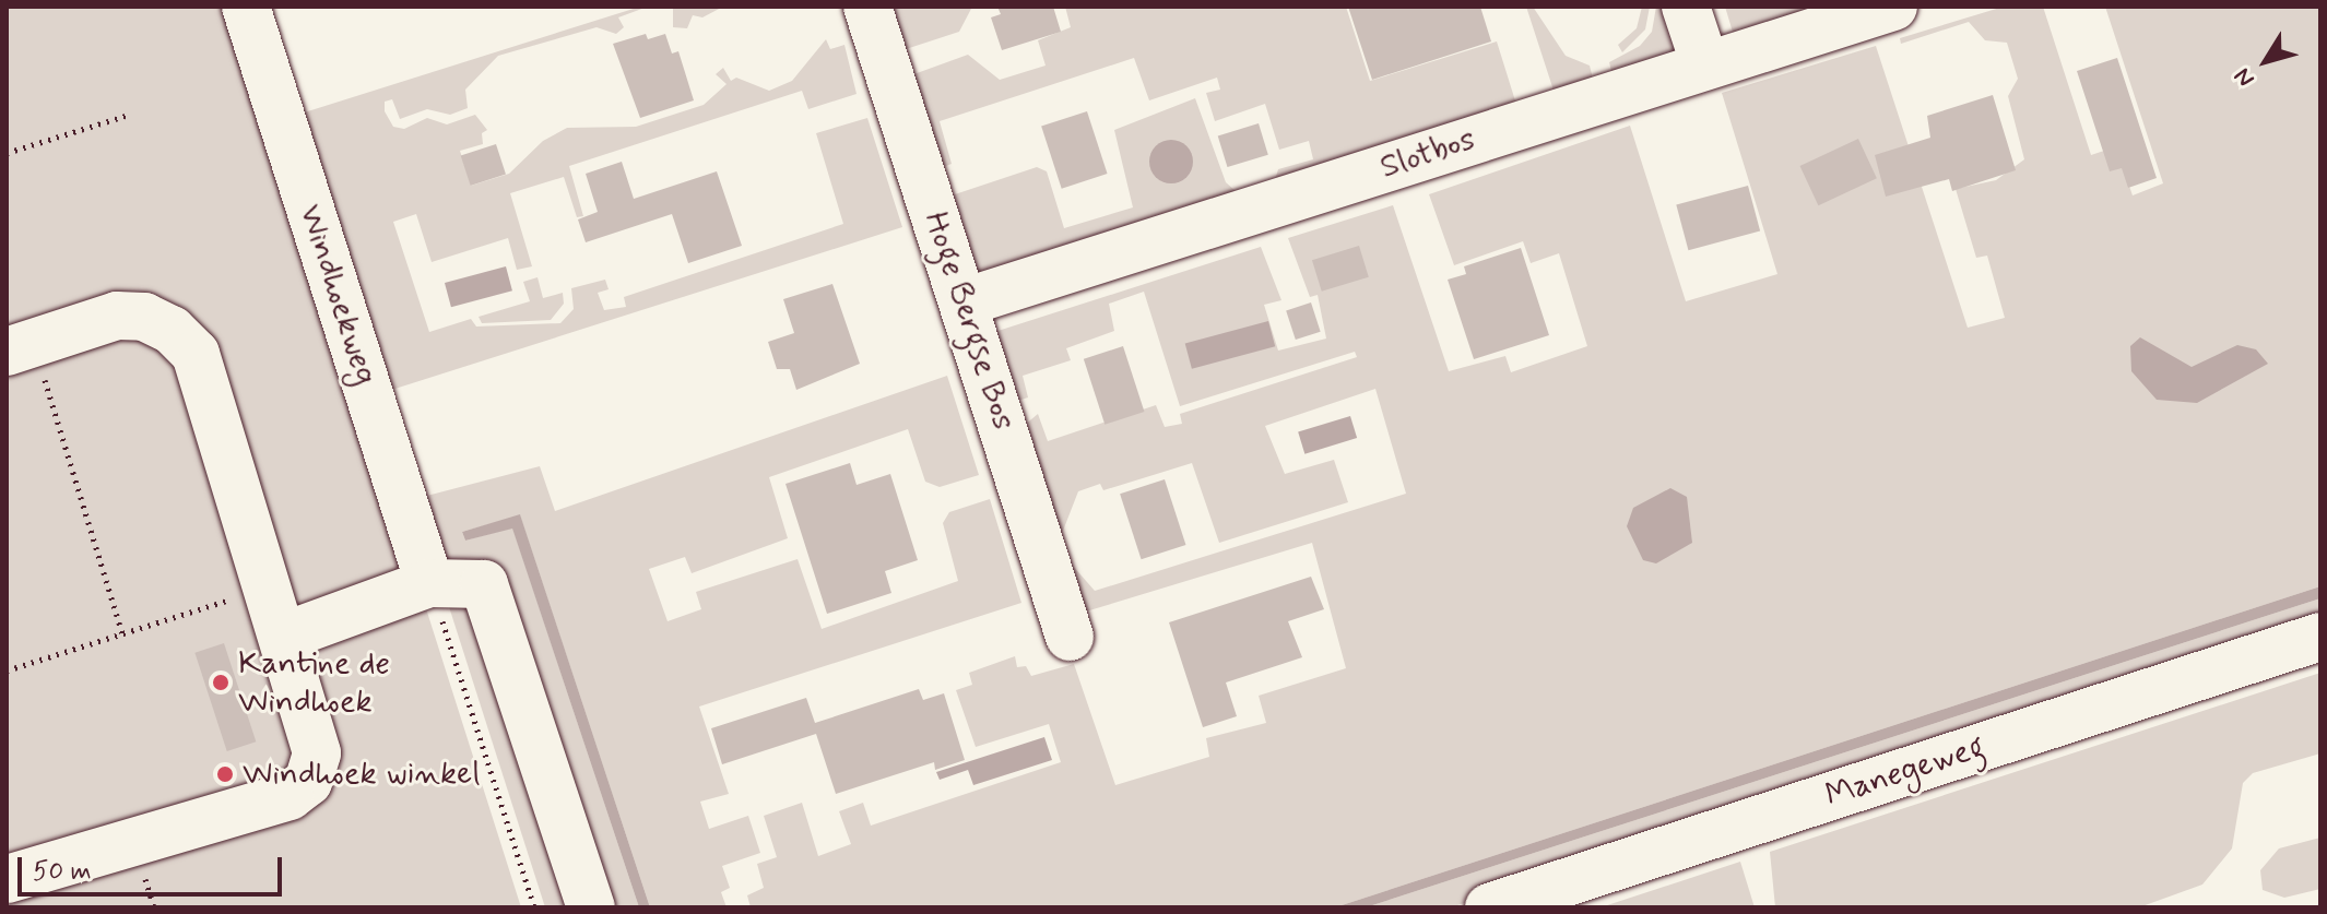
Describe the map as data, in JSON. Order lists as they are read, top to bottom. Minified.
{"streets":{"street":["Slotbos","Windhoekweg","Hoge Bergse Bos","Manegeweg"]},"crossings":[["Slotbos","Hoge Bergse Bos"]],"places":["Kantine de Windhoek","Windhoek winkel"],"scale_bar":"50 m","north":"bottom left"}
